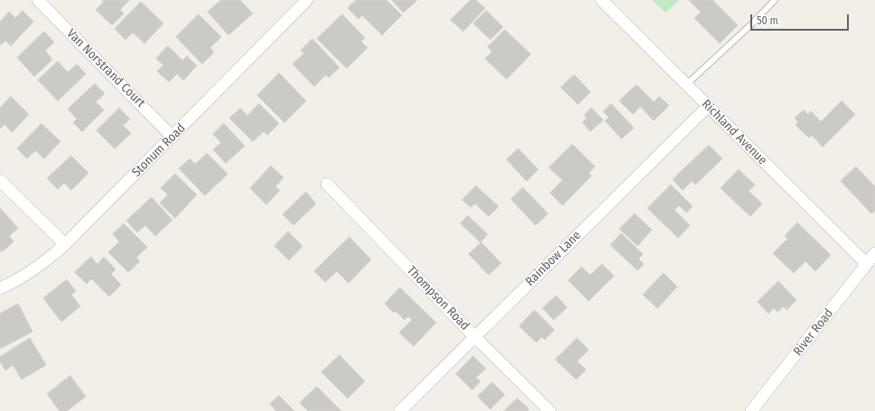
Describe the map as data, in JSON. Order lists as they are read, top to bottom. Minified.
{"streets":{"street":["Van Norstrand Court","Richland Avenue","Stonum Road","Rainbow Lane","Thompson Road","River Road"]},"crossings":[["Van Norstrand Court","Stonum Road"],["Richland Avenue","Rainbow Lane"],["Richland Avenue","River Road"],["Rainbow Lane","Thompson Road"]],"scale_bar":"50 m"}
